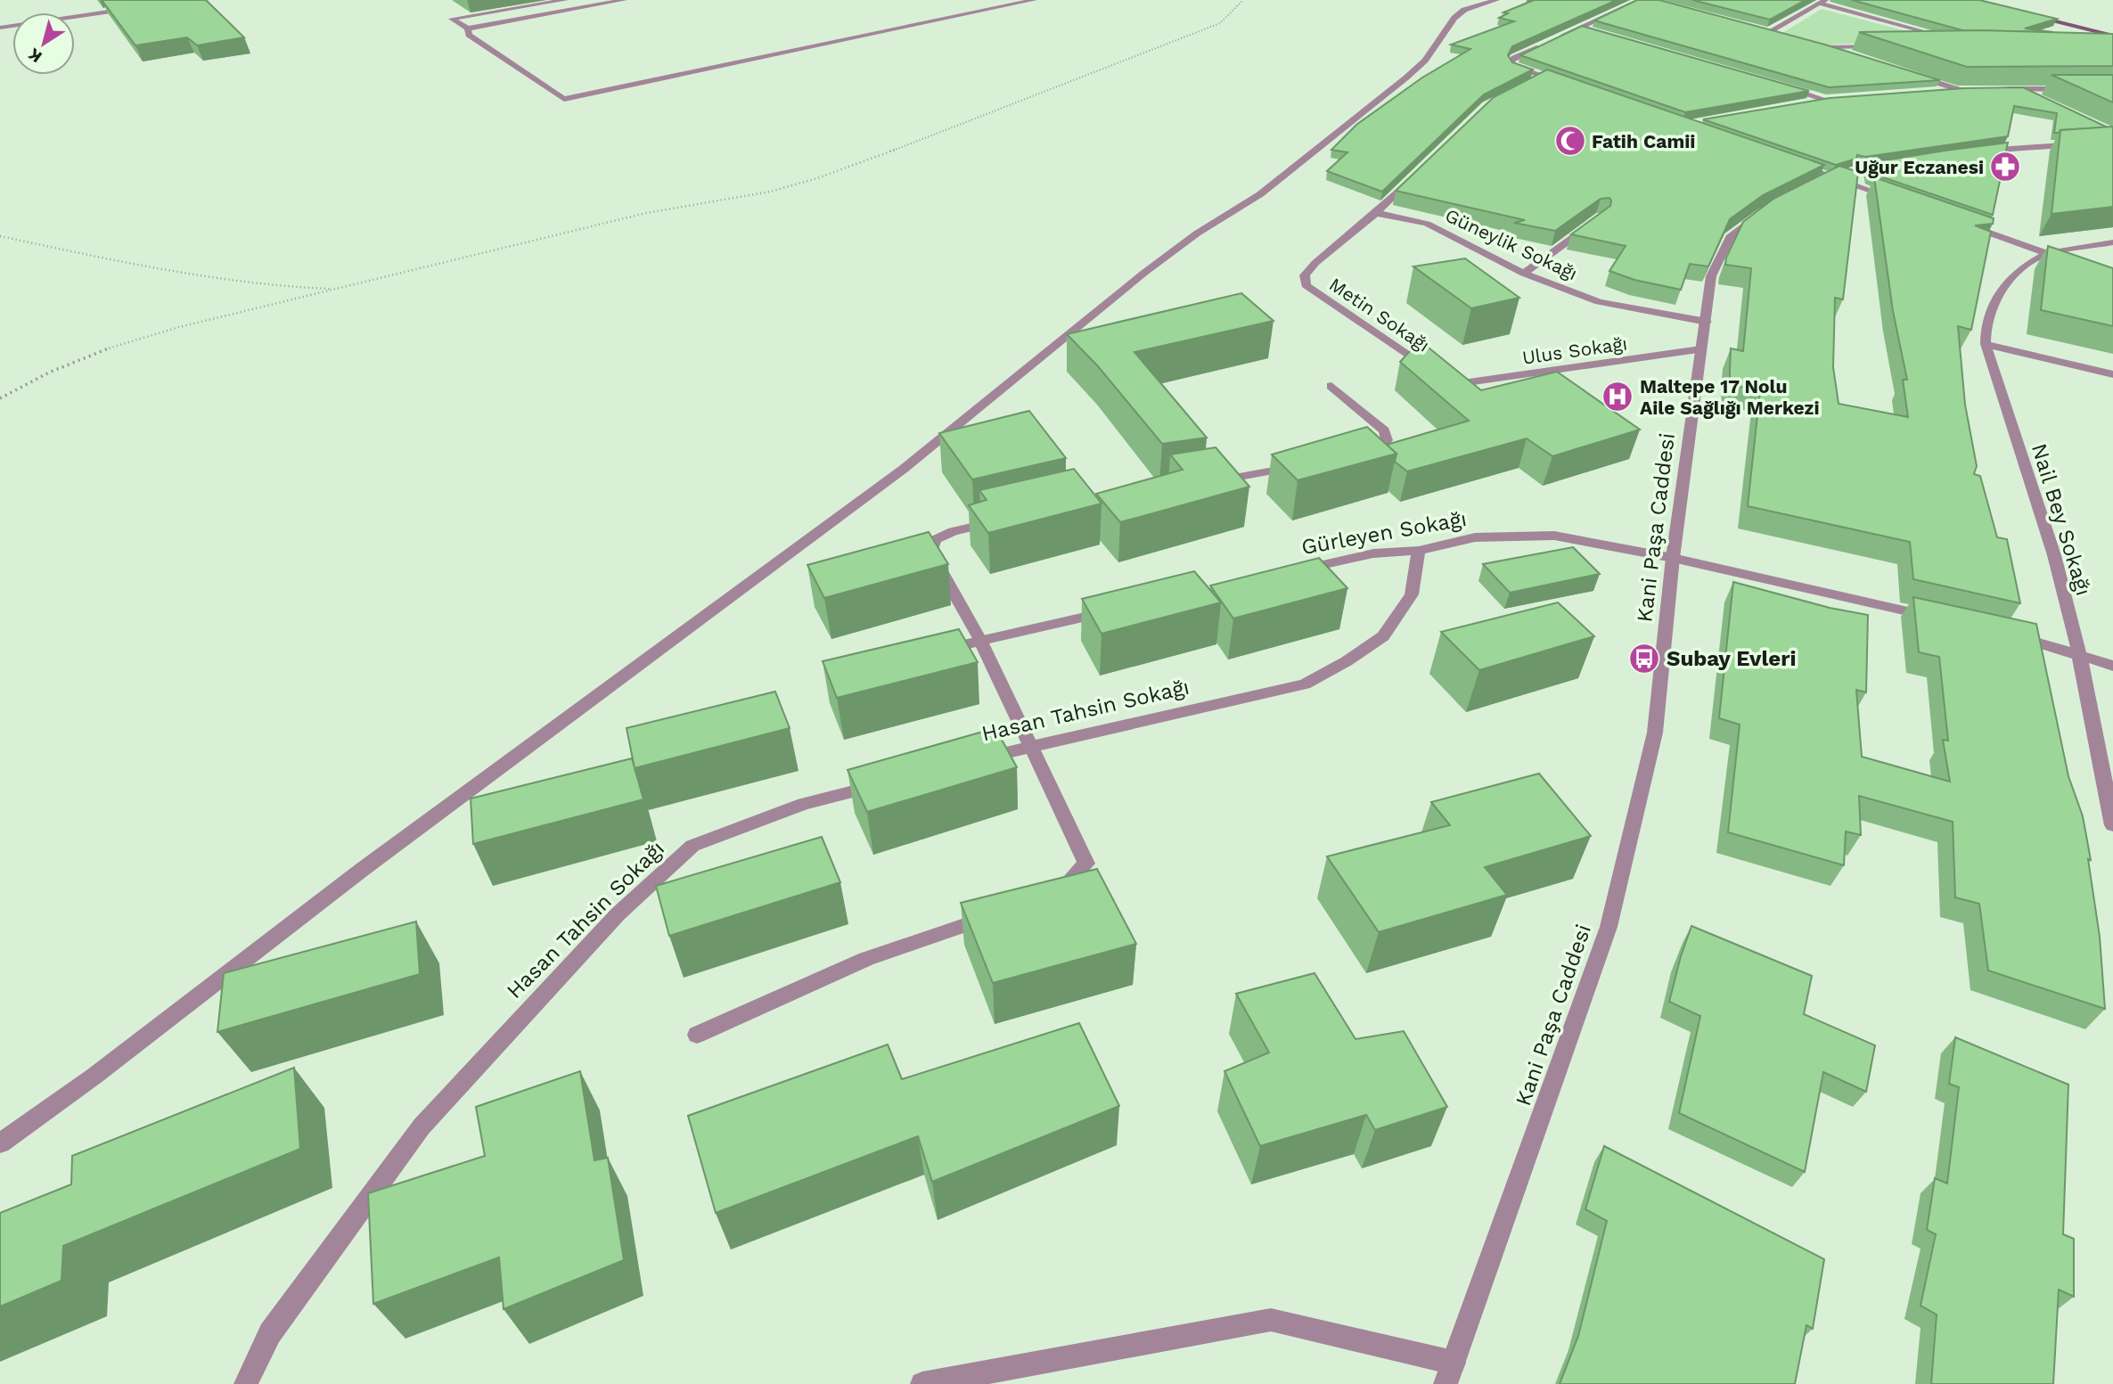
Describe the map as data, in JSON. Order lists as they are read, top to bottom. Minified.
{"streets":{"street":["Güneylik Sokağı","Metin Sokağı","Ulus Sokağı","Nail Bey Sokağı","Kani Paşa Caddesi","Gürleyen Sokağı","Hasan Tahsin Sokağı"]},"crossings":[["Güneylik Sokağı","Metin Sokağı"],["Güneylik Sokağı","Kani Paşa Caddesi"],["Ulus Sokağı","Kani Paşa Caddesi"],["Kani Paşa Caddesi","Gürleyen Sokağı"],["Gürleyen Sokağı","Hasan Tahsin Sokağı"]],"places":{"mosque":["Fatih Camii"],"pharmacy":["Uğur Eczanesi"],"hospital":["Maltepe 17 Nolu Aile Sağlığı Merkezi"],"bus stop":["Subay Evleri"]},"north":"bottom left"}
